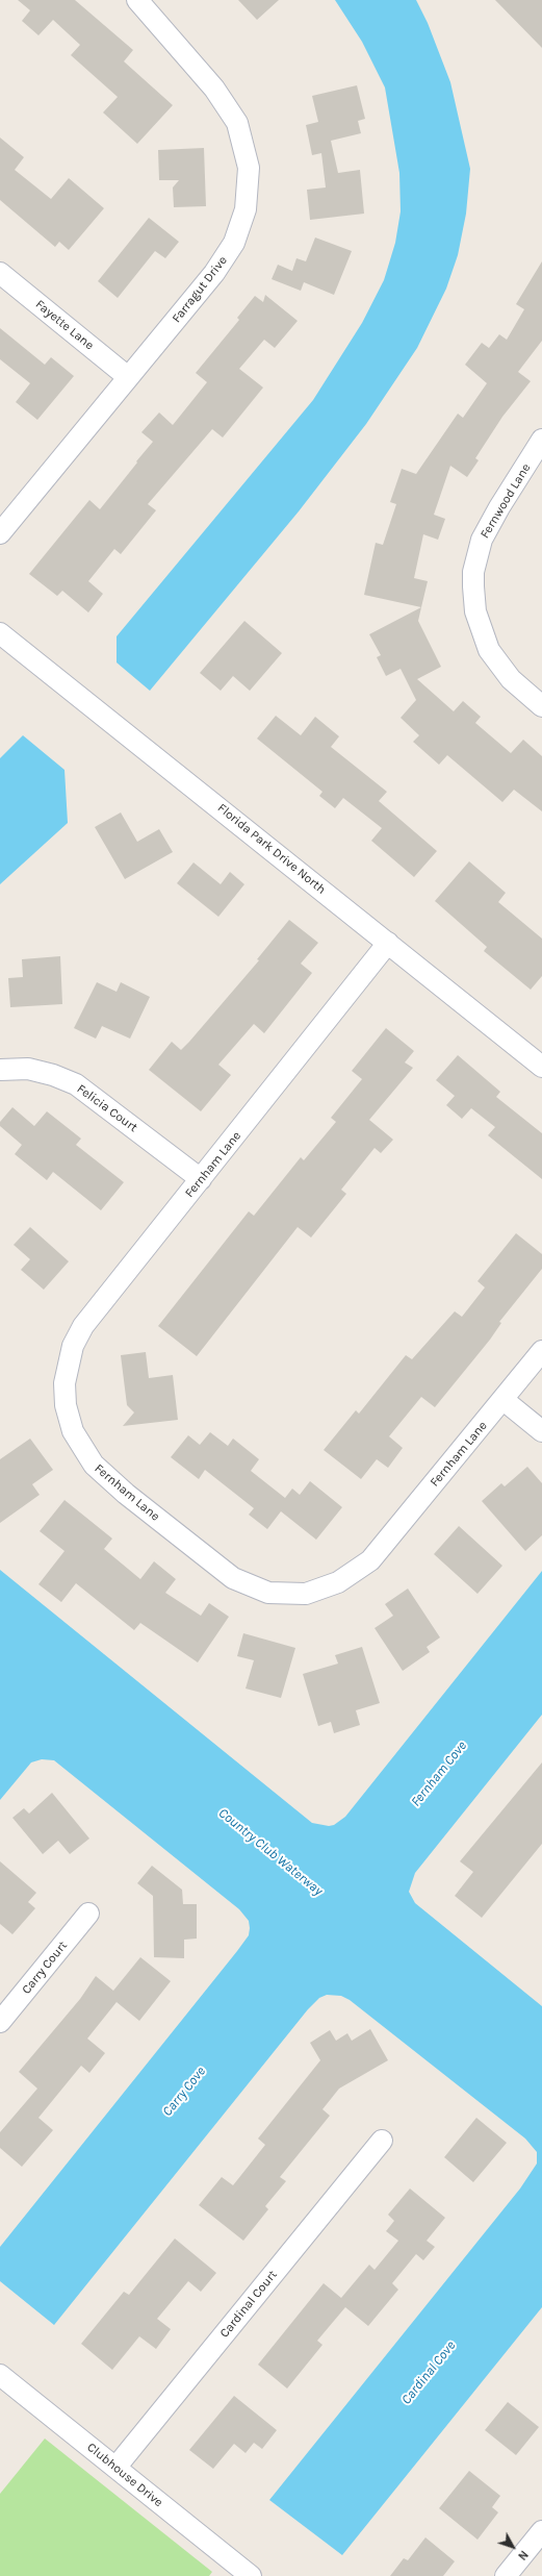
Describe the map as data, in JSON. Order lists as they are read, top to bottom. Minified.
{"streets":{"street":["Farragut Drive","Fayette Lane","Fernwood Lane","Florida Park Drive North","Felicia Court","Fernham Lane","Carry Court","Cardinal Court","Clubhouse Drive"]},"crossings":[["Farragut Drive","Fayette Lane"],["Florida Park Drive North","Fernham Lane"],["Felicia Court","Fernham Lane"],["Cardinal Court","Clubhouse Drive"]],"water":["Fernham Cove","Country Club Waterway","Carry Cove","Cardinal Cove"],"north":"bottom right"}
